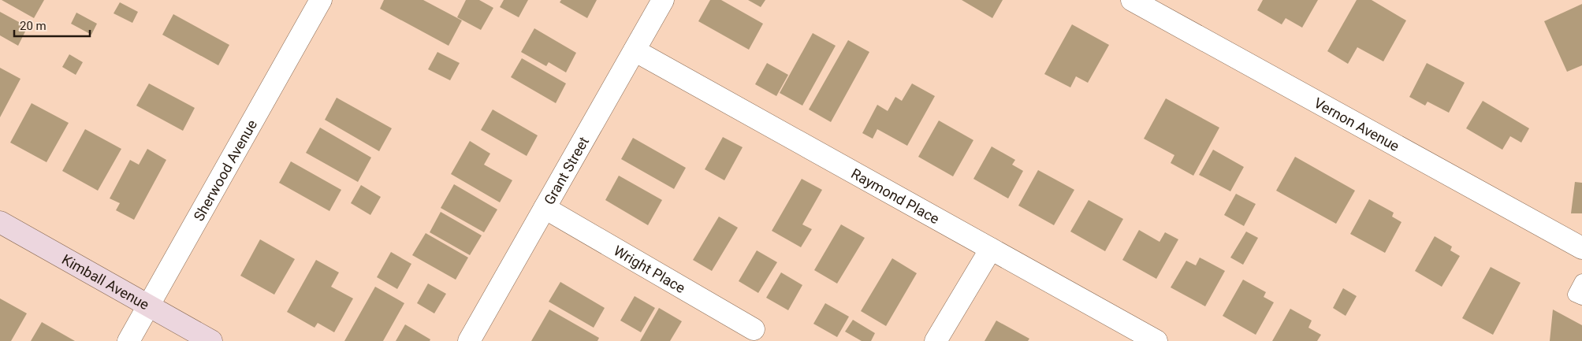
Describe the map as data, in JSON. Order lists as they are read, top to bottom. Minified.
{"streets":{"street":["Vernon Avenue","Sherwood Avenue","Grant Street","Raymond Place","Wright Place","Kimball Avenue"]},"crossings":[["Sherwood Avenue","Kimball Avenue"],["Grant Street","Raymond Place"],["Grant Street","Wright Place"]],"scale_bar":"20 m"}
